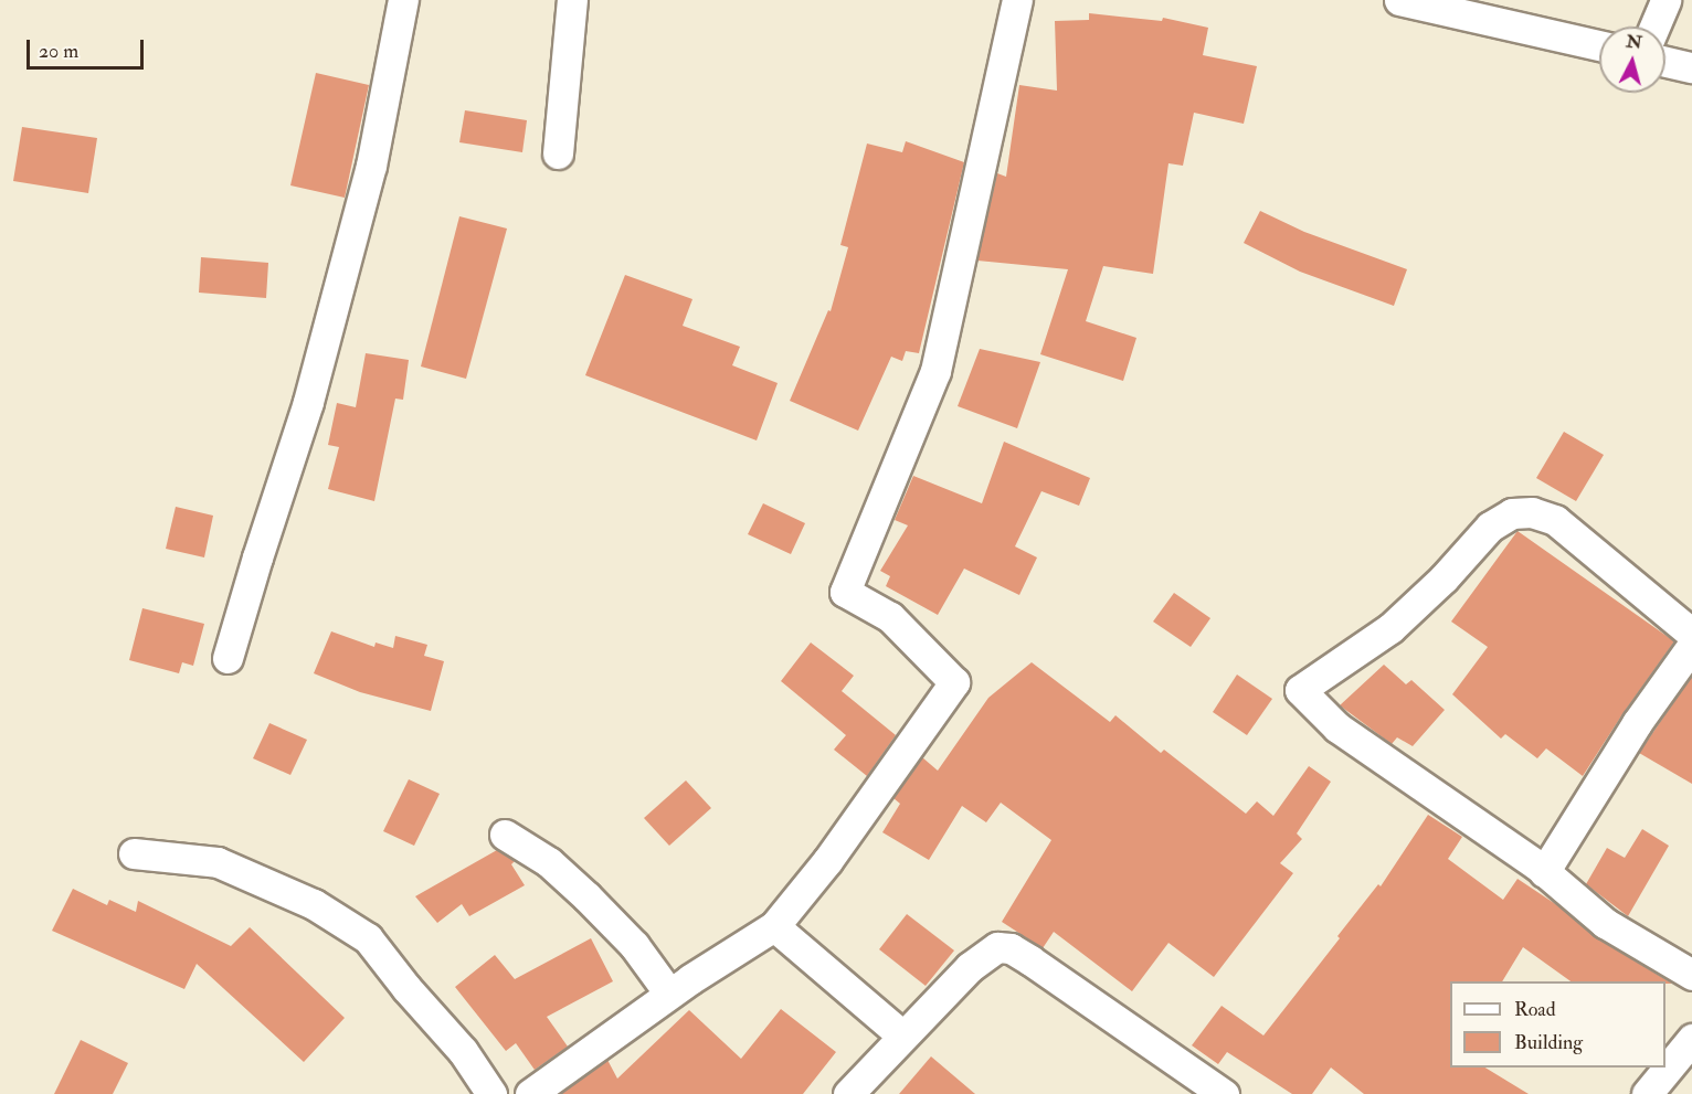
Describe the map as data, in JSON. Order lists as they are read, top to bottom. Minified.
{"legend":["Road","Building"],"scale_bar":"20 m","north":"top"}
